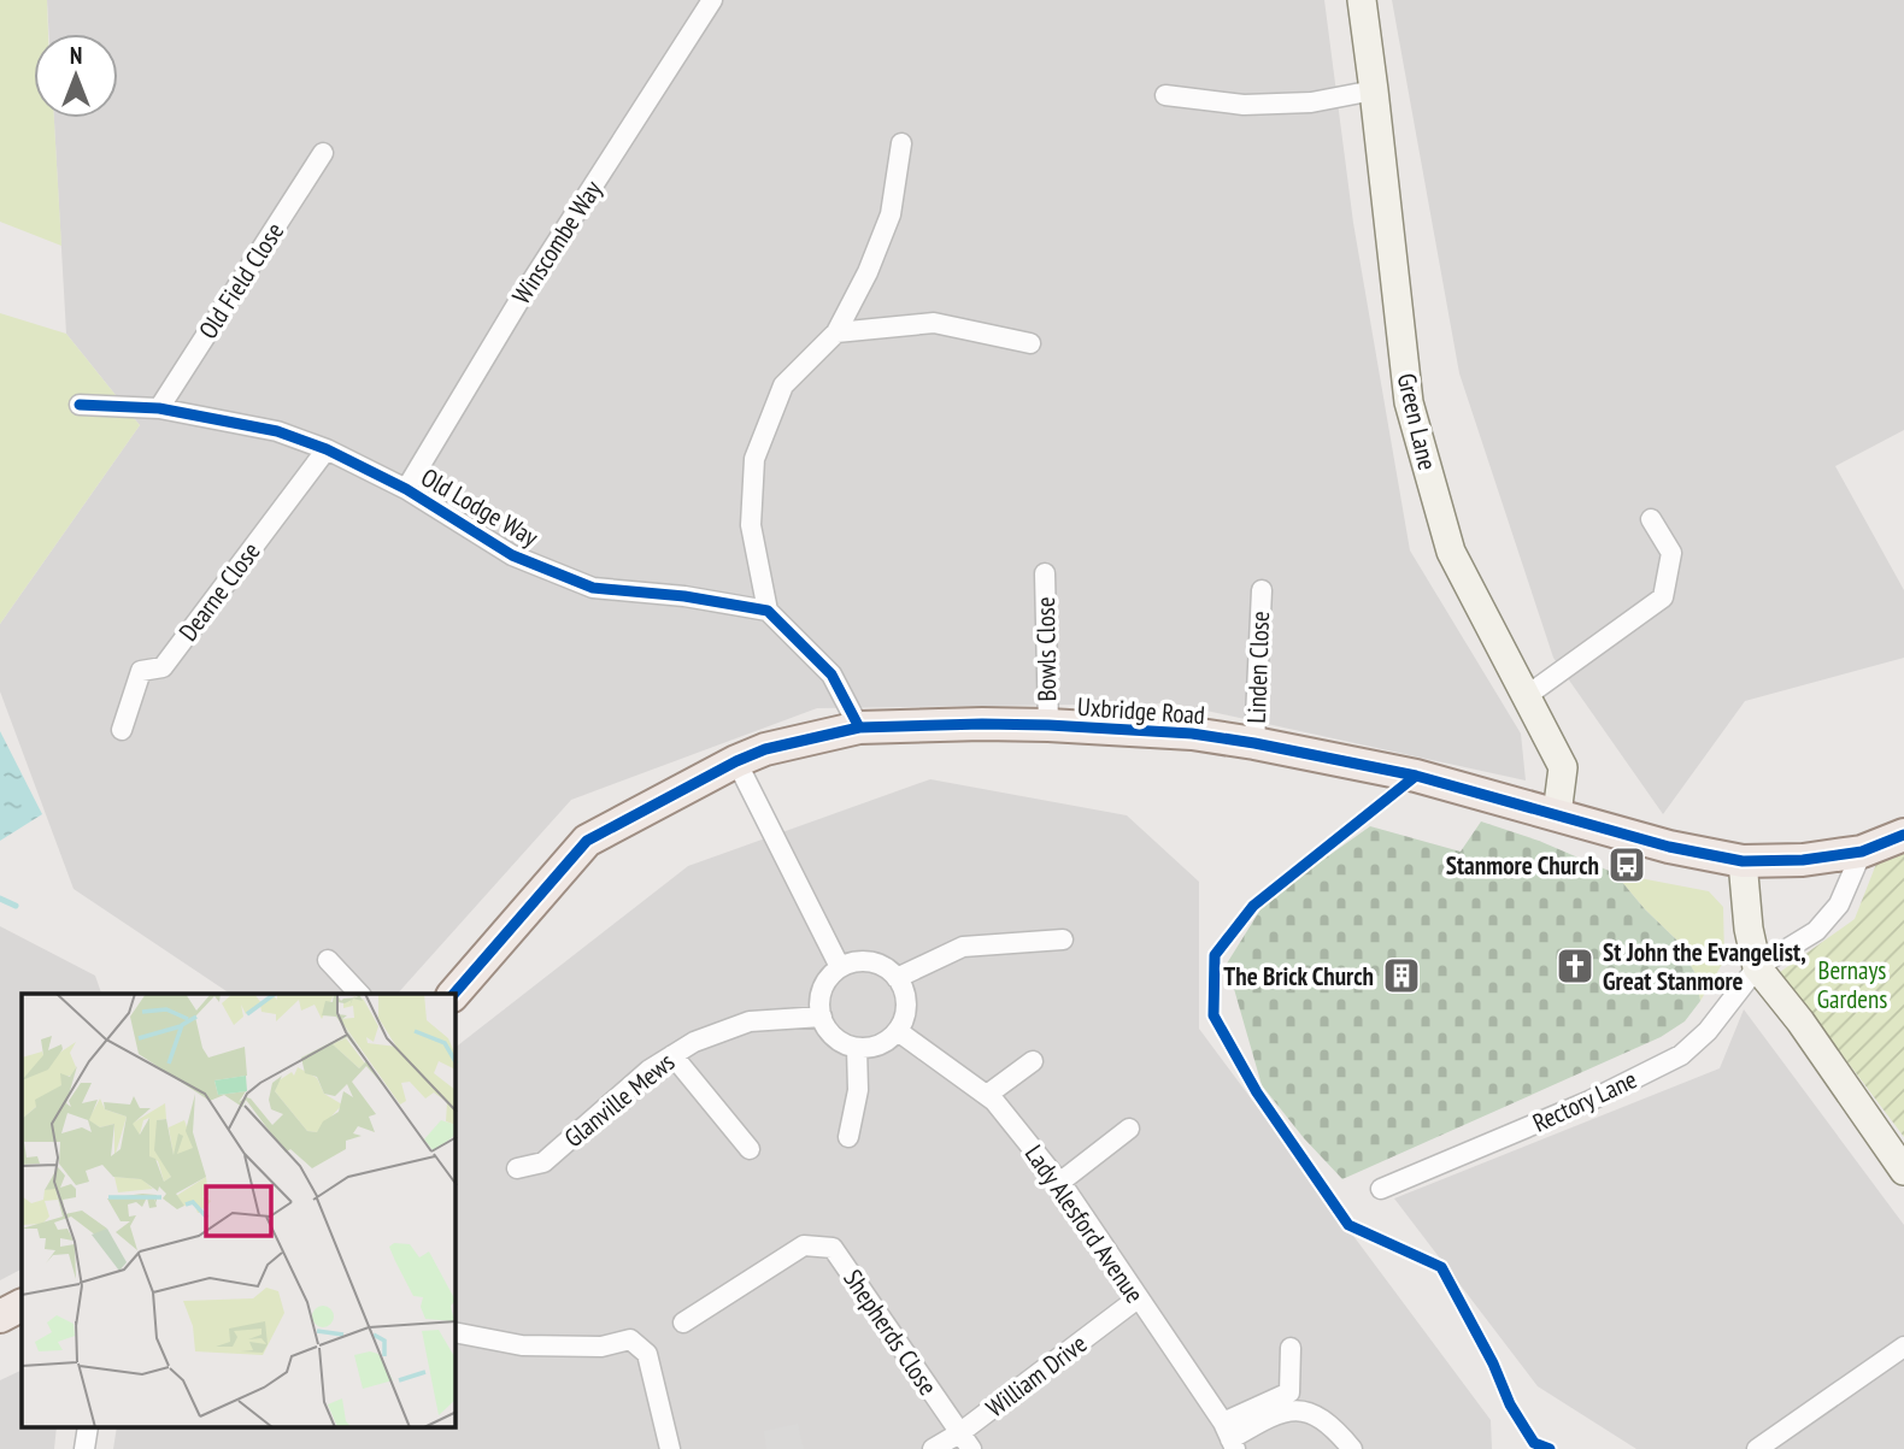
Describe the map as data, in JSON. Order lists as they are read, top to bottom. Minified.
{"streets":{"main road":["Uxbridge Road"],"street":["Winscombe Way","Old Field Close","Green Lane","Old Lodge Way","Dearne Close","Bowls Close","Linden Close","Glanville Mews","Rectory Lane","Lady Alesford Avenue","Shepherds Close","William Drive"]},"crossings":[["Winscombe Way","Old Lodge Way"],["Old Field Close","Old Lodge Way"],["Green Lane","Uxbridge Road"],["Old Lodge Way","Dearne Close"],["Bowls Close","Uxbridge Road"],["Linden Close","Uxbridge Road"],["Glanville Mews","Lady Alesford Avenue"],["Lady Alesford Avenue","William Drive"],["Shepherds Close","William Drive"]],"parks":["Bernays Gardens"],"places":{"bus stop":["Stanmore Church"],"church":["St John the Evangelist, Great Stanmore"],"building":["The Brick Church"]},"north":"top"}
